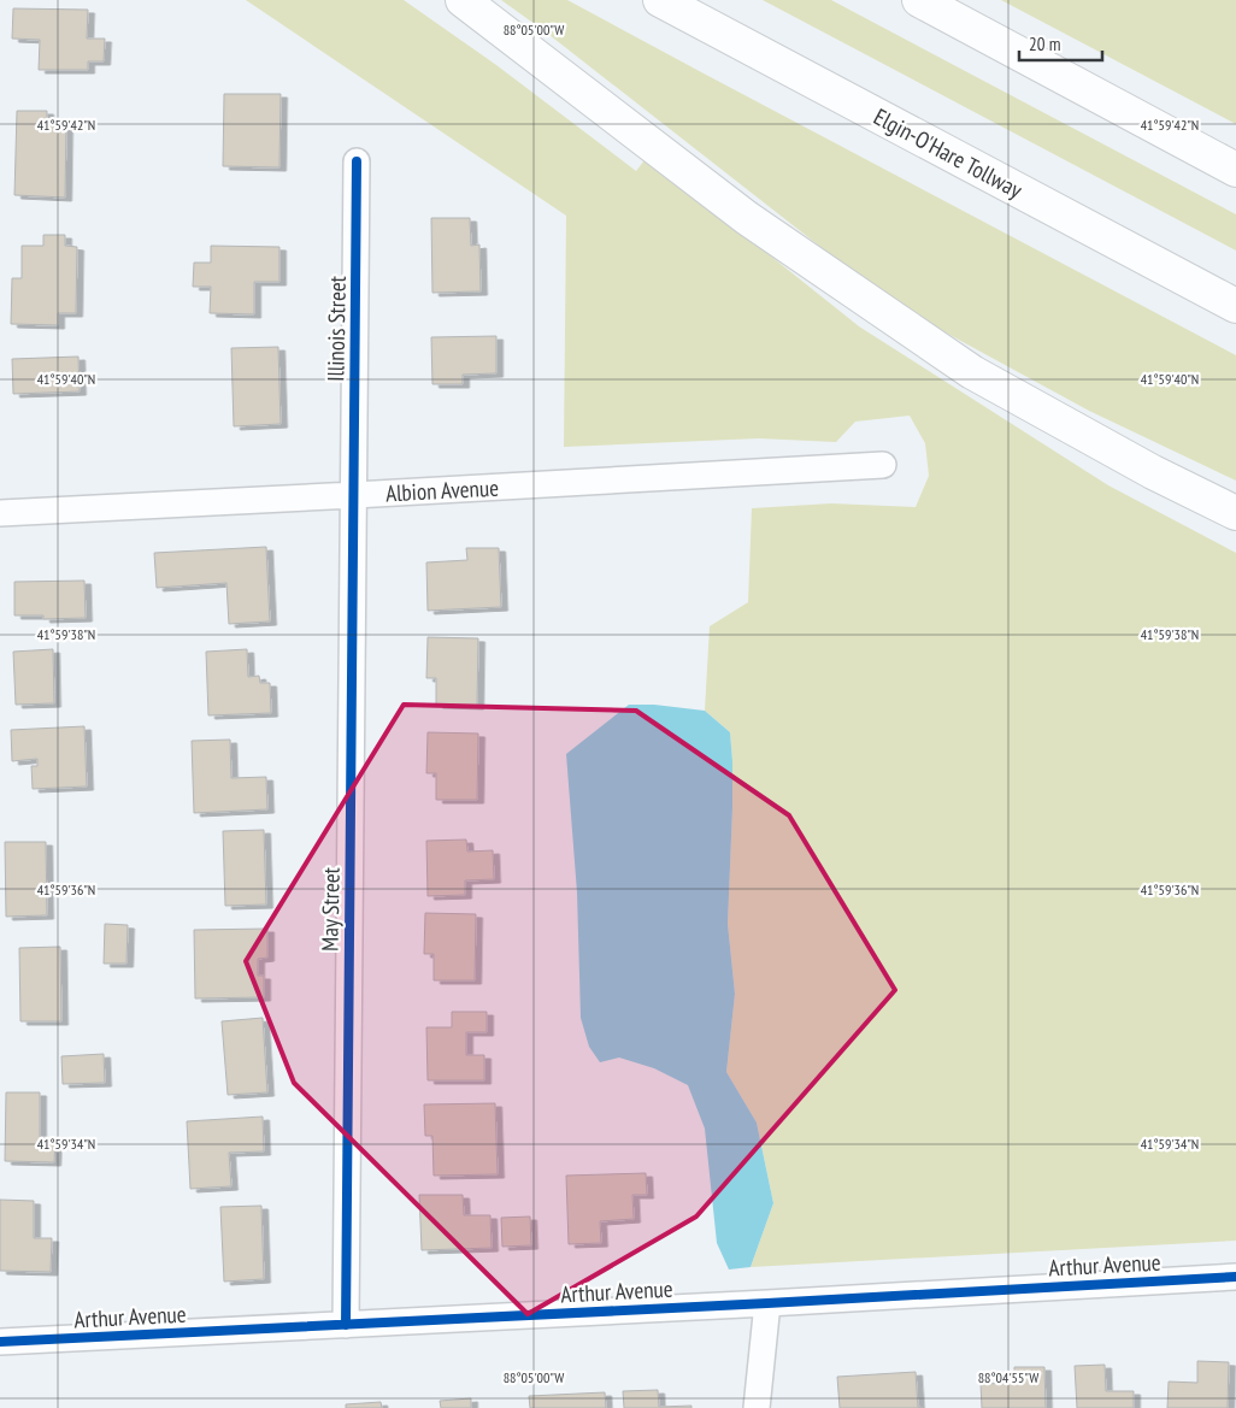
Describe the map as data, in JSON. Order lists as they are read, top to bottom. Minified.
{"streets":{"highway":["Elgin-O'Hare Tollway"],"street":["Illinois Street","Albion Avenue","May Street","Arthur Avenue"]},"crossings":[["Illinois Street","Albion Avenue"],["Illinois Street","May Street"],["Albion Avenue","May Street"],["May Street","Arthur Avenue"]],"scale_bar":"20 m","coordinates":["88°05'00\"W","41°59'42\"N","41°59'40\"N","41°59'38\"N","41°59'36\"N","41°59'34\"N","88°04'55\"W"]}
